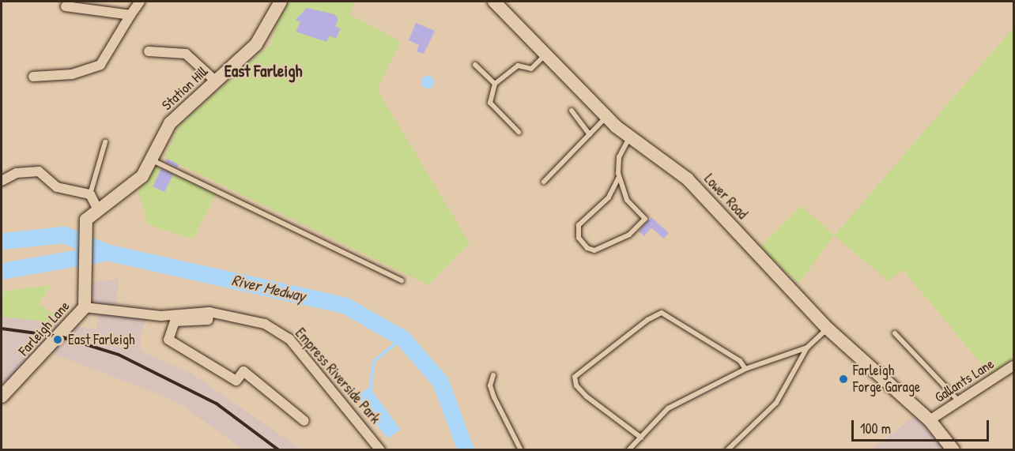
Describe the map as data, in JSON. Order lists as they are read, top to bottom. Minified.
{"streets":{"main road":["Station Hill","Lower Road","Farleigh Lane"],"street":["Empress Riverside Park","Gallants Lane"]},"crossings":[["Station Hill","Farleigh Lane"],["Lower Road","Gallants Lane"],["Farleigh Lane","Empress Riverside Park"]],"districts":["East Farleigh"],"water":["River Medway"],"places":["East Farleigh","Farleigh Forge Garage"],"scale_bar":"100 m"}
